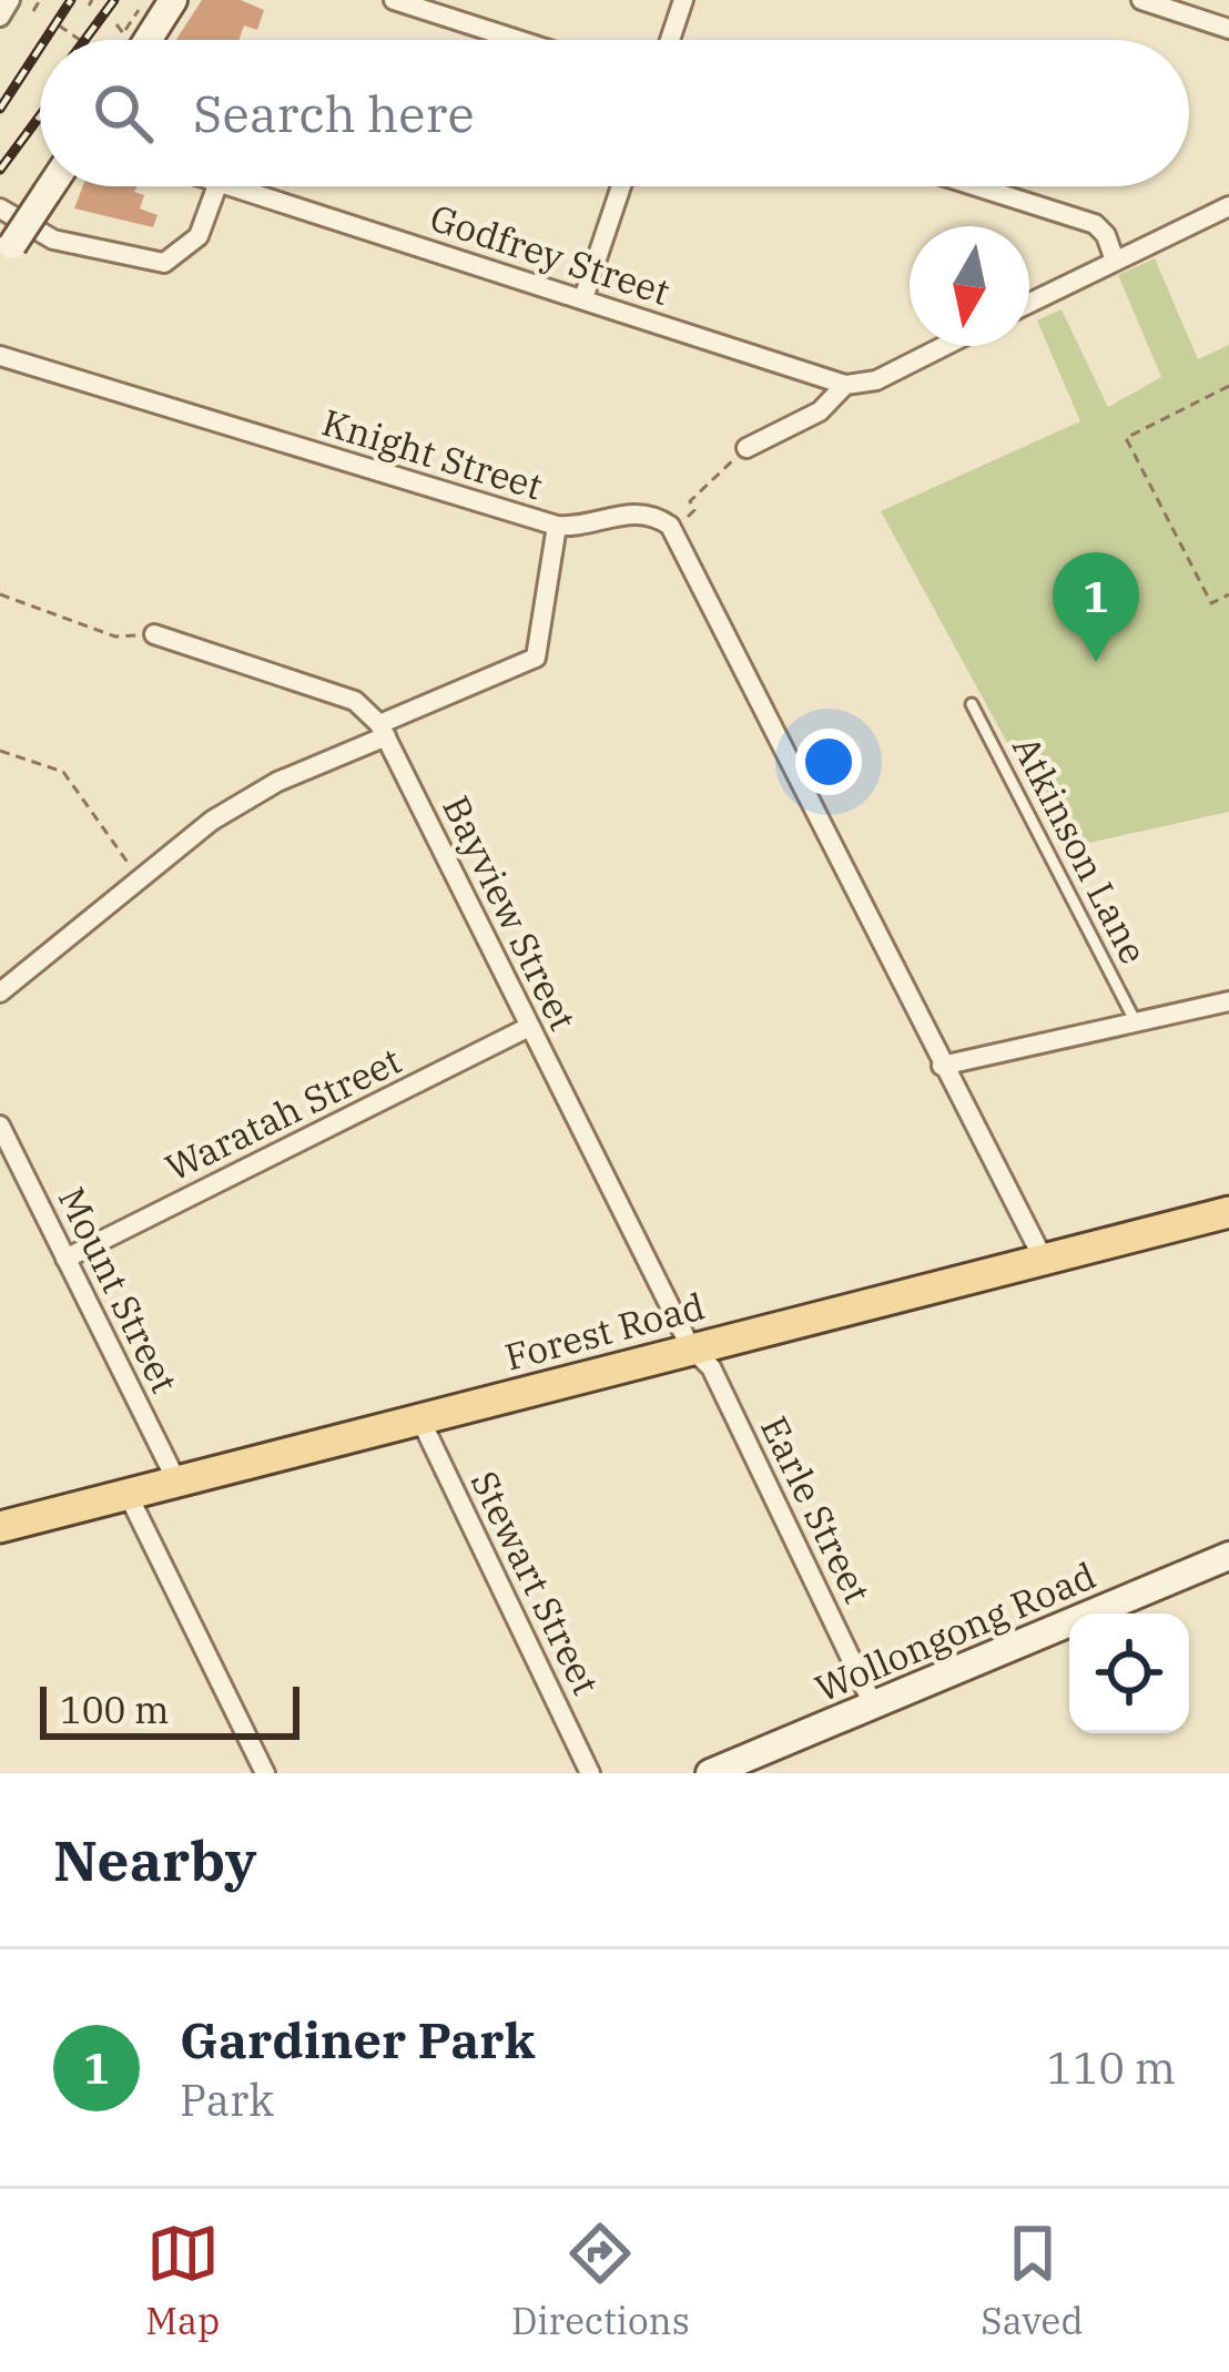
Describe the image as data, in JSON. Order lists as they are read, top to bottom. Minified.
{"streets":{"main road":["Forest Road"],"street":["Godfrey Street","Knight Street","Bayview Street","Waratah Street","Mount Street","Earle Street","Stewart Street","Wollongong Road"],"lane":["Atkinson Lane"]},"crossings":[["Knight Street","Forest Road"],["Bayview Street","Waratah Street"],["Bayview Street","Forest Road"],["Bayview Street","Earle Street"],["Waratah Street","Mount Street"],["Mount Street","Forest Road"],["Forest Road","Earle Street"],["Forest Road","Stewart Street"],["Earle Street","Wollongong Road"]],"scale_bar":"100 m","north":"bottom","page":{"search":"Search here","pins":"1","scale":"100 m","heading":"Nearby","list":[{"mark":"1","name":"Gardiner Park","note":"Park","value":"110 m"}],"nav":["Map","Directions","Saved"]}}
